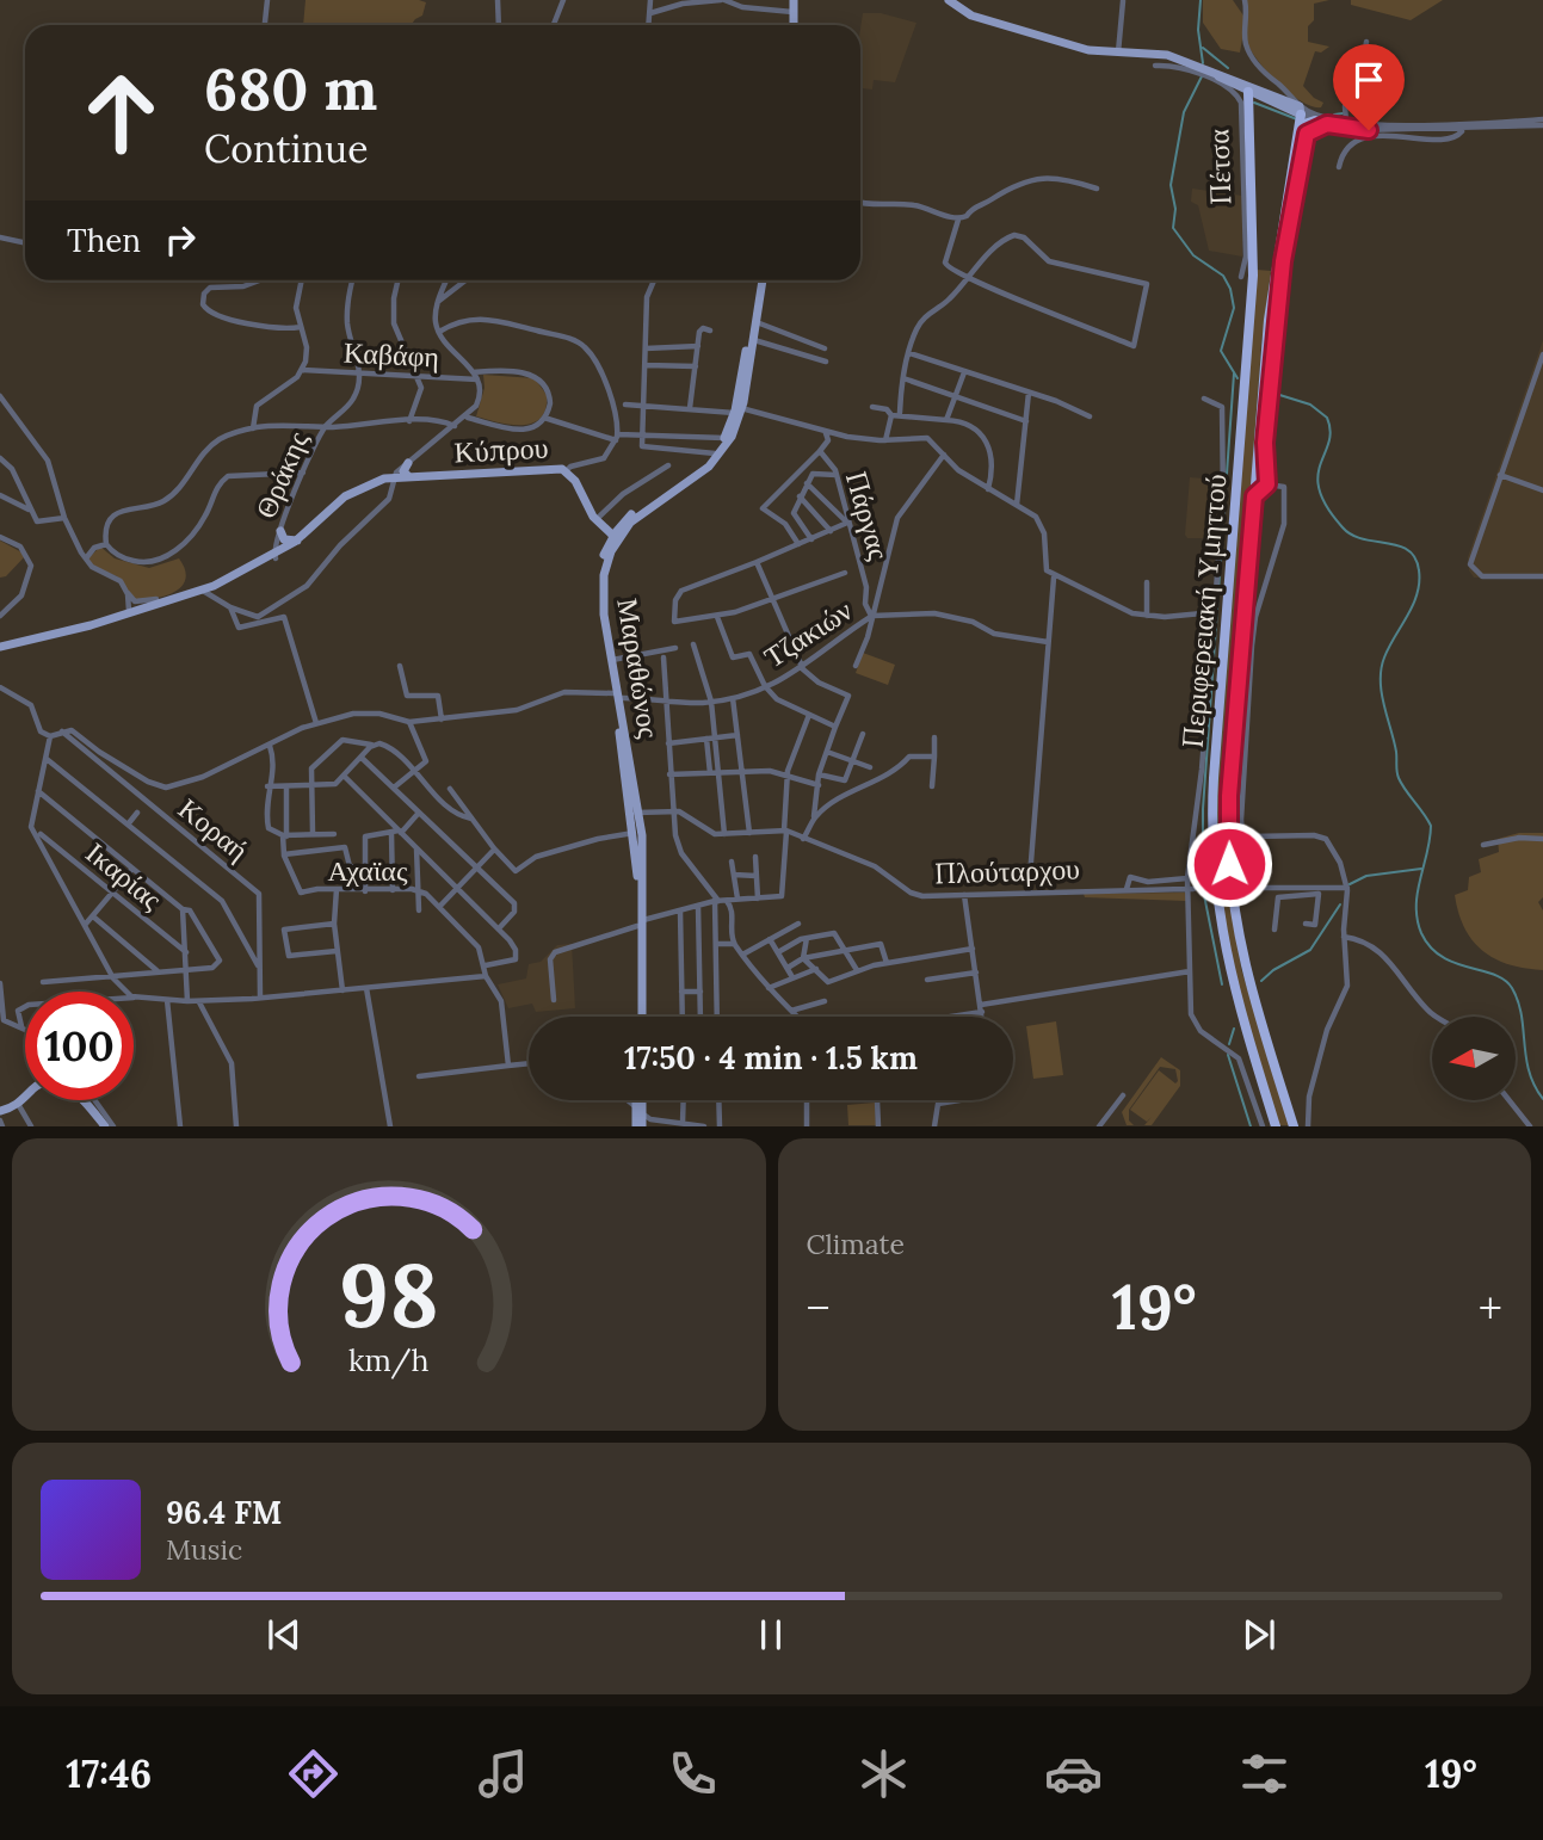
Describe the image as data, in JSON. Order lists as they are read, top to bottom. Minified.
{"streets":{"highway":["Περιφερειακή Υμηττού"],"main road":["Πέτσα","Κύπρου","Μαραθώνος"],"street":["Καβάφη","Θράκης","Πάργας","Τζακιών","Κοραή","Αχαϊας","Πλούταρχου","Ικαρίας"]},"crossings":[["Πέτσα","Περιφερειακή Υμηττού"],["Καβάφη","Θράκης"],["Κύπρου","Θράκης"],["Κύπρου","Μαραθώνος"],["Πάργας","Τζακιών"],["Τζακιών","Μαραθώνος"],["Τζακιών","Κοραή"]],"north":"left","page":{"turn":["680 m","Continue"],"then":"Then","limit":"100","trip":"17:50 · 4 min · 1.5 km","tile":"Climate","heat":["−","19°","+"],"song":["96.4 FM","Music"],"tabs":["17:46","19°"],"gauge":["98","km/h"]}}
